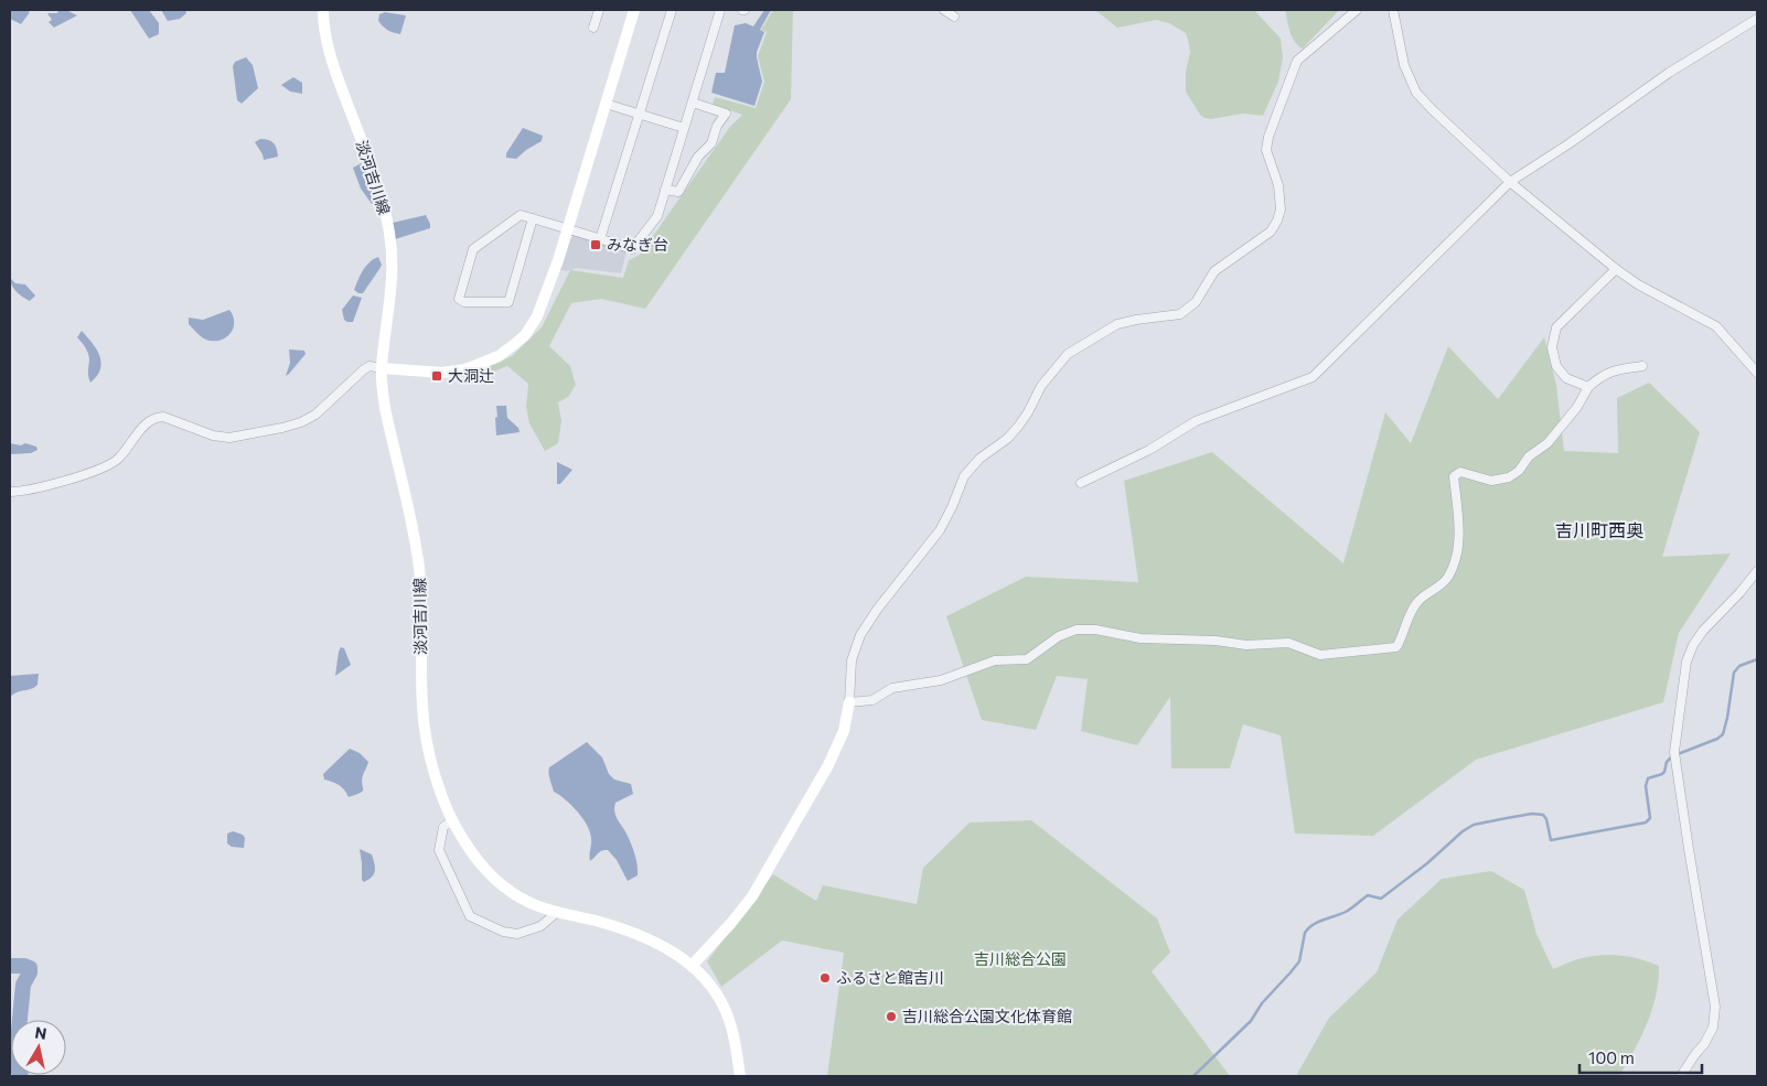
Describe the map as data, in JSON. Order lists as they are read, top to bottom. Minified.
{"streets":{"main road":["淡河吉川線"]},"districts":["吉川町西奥"],"parks":["吉川総合公園"],"places":{"transit":["みなぎ台","大洞辻"],"other":["ふるさと館吉川","吉川総合公園文化体育館"]},"scale_bar":"100 m","north":"top"}
